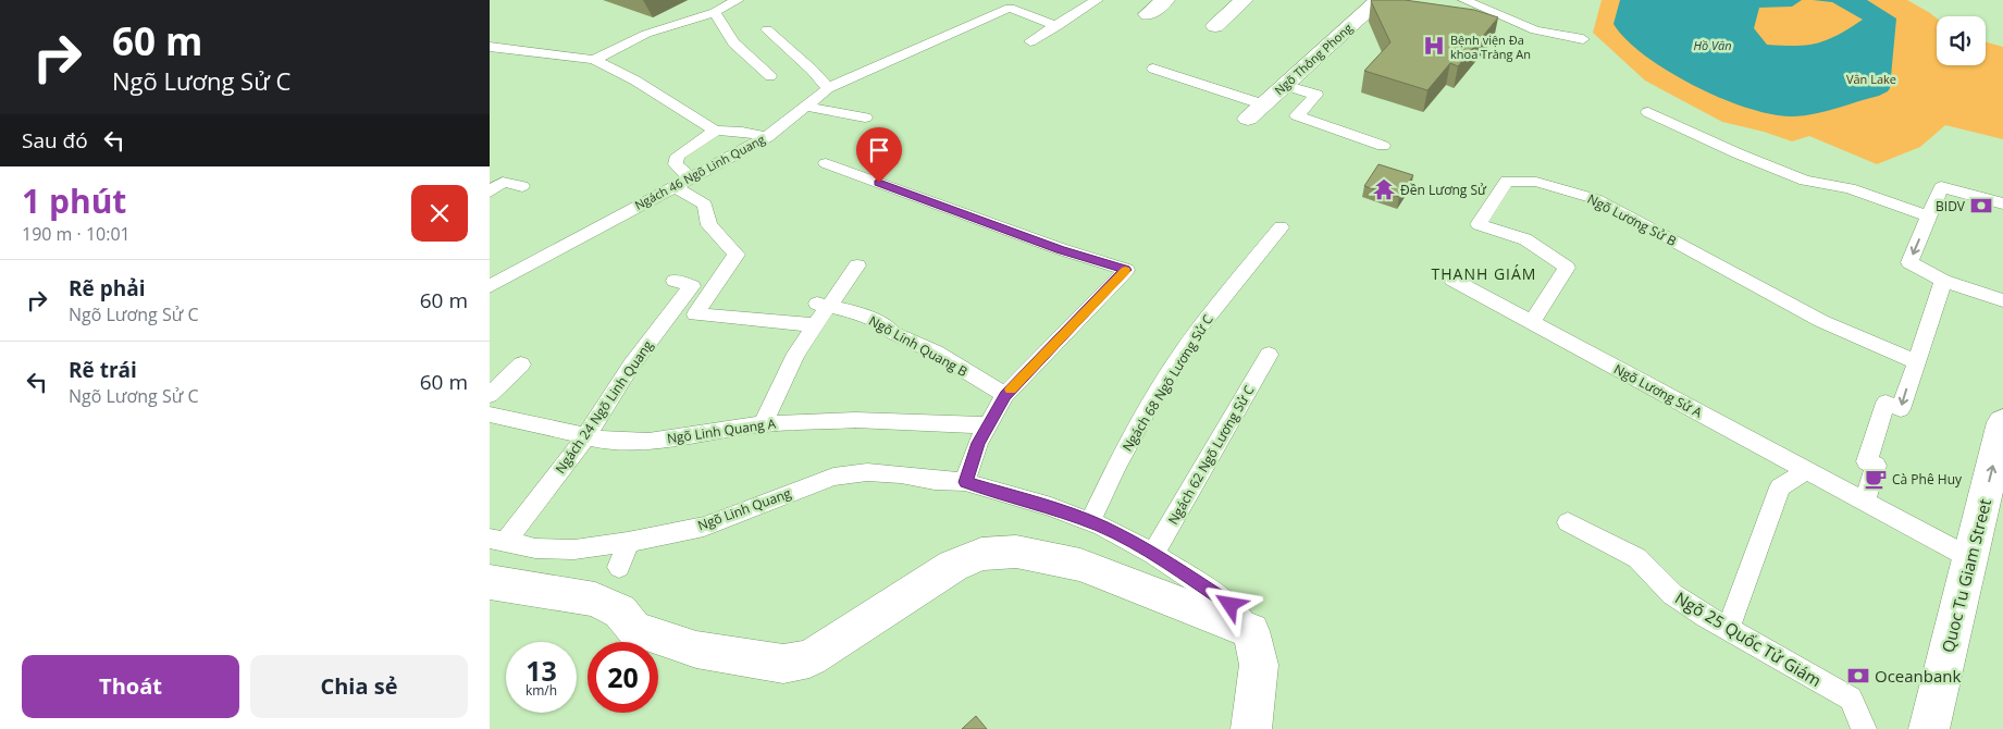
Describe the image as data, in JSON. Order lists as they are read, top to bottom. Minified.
{"streets":{"street":["Ngõ Thông Phong","Quoc Tu Giam Street"],"lane":["Ngách 46 Ngõ Linh Quang","Ngõ Lương Sử B","Ngõ Linh Quang B","Ngách 68 Ngõ Lương Sử C","Ngõ Lương Sử A","Ngách 24 Ngõ Linh Quang","Ngõ Linh Quang A","Ngách 62 Ngõ Lương Sử C","Ngõ Linh Quang","Ngõ 25 Quốc Tử Giám"]},"crossings":[["Ngõ Lương Sử B","Ngõ Lương Sử A"],["Ngách 68 Ngõ Lương Sử C","Ngõ Linh Quang"],["Ngõ Lương Sử A","Quoc Tu Giam Street"],["Ngách 24 Ngõ Linh Quang","Ngõ Linh Quang A"],["Ngách 24 Ngõ Linh Quang","Ngõ Linh Quang"],["Ngách 62 Ngõ Lương Sử C","Ngõ Linh Quang"]],"one_way":["Quoc Tu Giam Street"],"districts":["THANH GIÁM"],"water":["Hồ Văn"],"parks":["Văn Lake"],"places":{"hospital":["Bệnh viện Đa khoa Tràng An"],"temple":["Đền Lương Sử"],"bank":["BIDV","Oceanbank"],"cafe":["Cà Phê Huy"]},"page":{"turn":["60 m","Ngõ Lương Sử C"],"then":"Sau đó","heading":["1 phút","190 m · 10:01"],"list":[{"name":"Rẽ phải","note":"Ngõ Lương Sử C","value":"60 m"},{"name":"Rẽ trái","note":"Ngõ Lương Sử C","value":"60 m"}],"speed":"13 km/h","limit":"20","buttons":["Thoát","Chia sẻ"]}}
